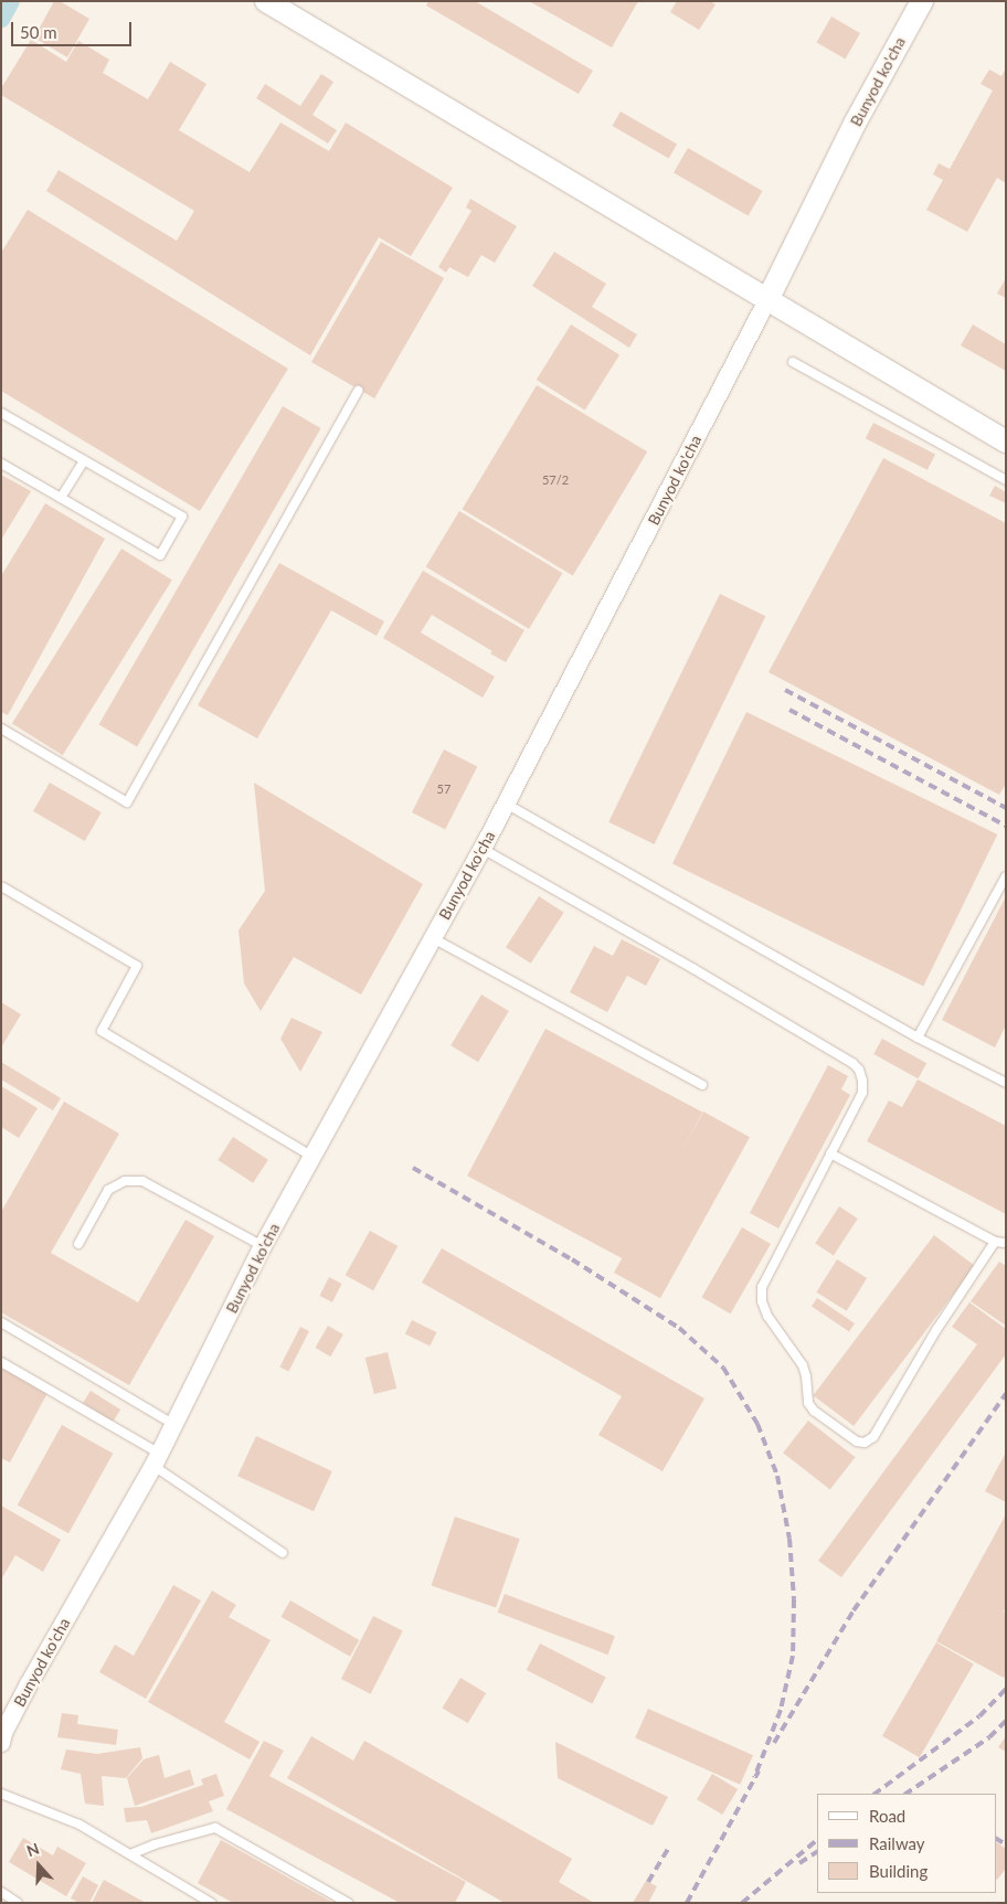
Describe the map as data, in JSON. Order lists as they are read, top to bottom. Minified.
{"streets":{"street":["Bunyod ko'cha"]},"house_numbers":["57/2","57"],"legend":["Road","Railway","Building"],"scale_bar":"50 m","north":"top"}
